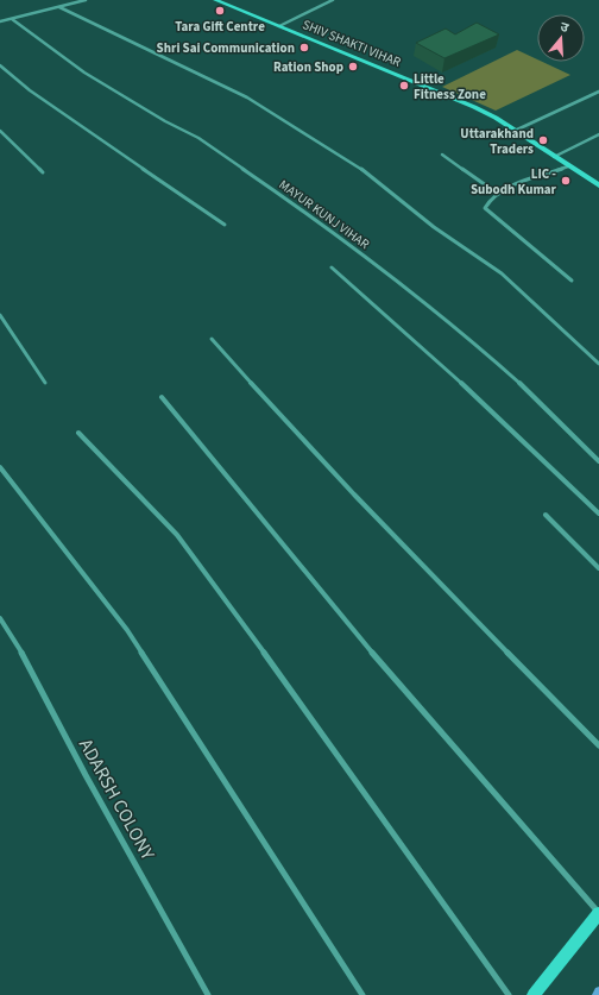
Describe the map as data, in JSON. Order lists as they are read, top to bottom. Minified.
{"streets":{"street":["SHIV SHAKTI VIHAR","MAYUR KUNJ VIHAR","ADARSH COLONY"]},"places":["Tara Gift Centre","Shri Sai Communication","Ration Shop","Little Fitness Zone","Uttarakhand Traders","LIC - Subodh Kumar"],"north":"top"}
